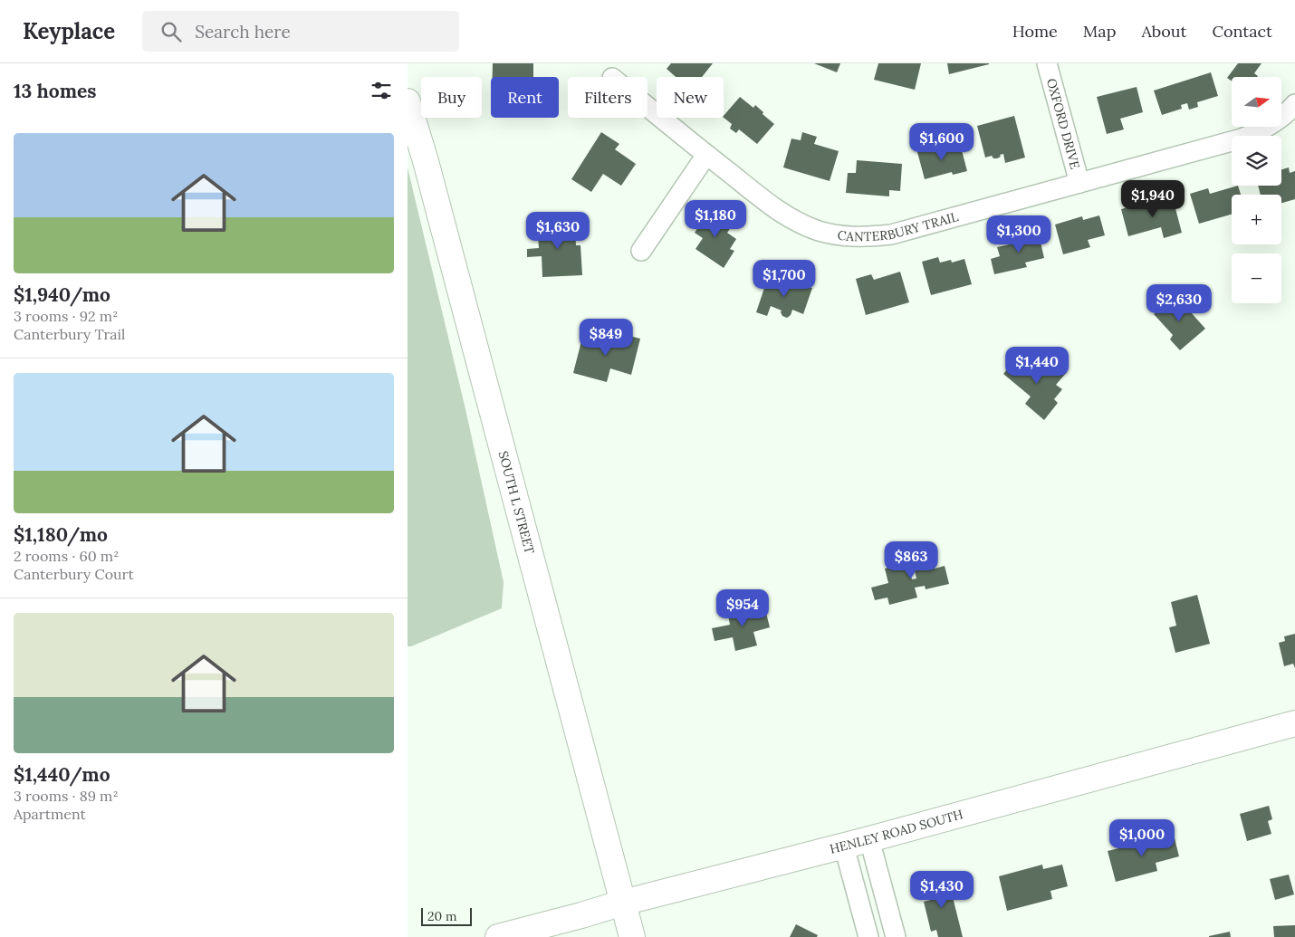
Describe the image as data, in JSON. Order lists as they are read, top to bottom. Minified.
{"streets":{"street":["OXFORD DRIVE","CANTERBURY TRAIL","SOUTH L STREET","HENLEY ROAD SOUTH"]},"crossings":[["OXFORD DRIVE","CANTERBURY TRAIL"],["SOUTH L STREET","HENLEY ROAD SOUTH"]],"scale_bar":"20 m","north":"right","page":{"header":"Keyplace","search":"Search here","nav":["Home","Map","About","Contact"],"heading":"13 homes","map_buttons":["+","−"],"chip":["Buy","Rent","Filters","New"],"list":[{"name":"$1,940/mo","note":"3 rooms · 92 m² · Canterbury Trail"},{"name":"$1,180/mo","note":"2 rooms · 60 m² · Canterbury Court"},{"name":"$1,440/mo","note":"3 rooms · 89 m² · Apartment"}],"price":["$1,600","$1,940","$1,180","$1,630","$1,300","$1,700","$2,630","$849","$1,440","$863","$954","$1,000","$1,430"],"scale":"20 m"}}
